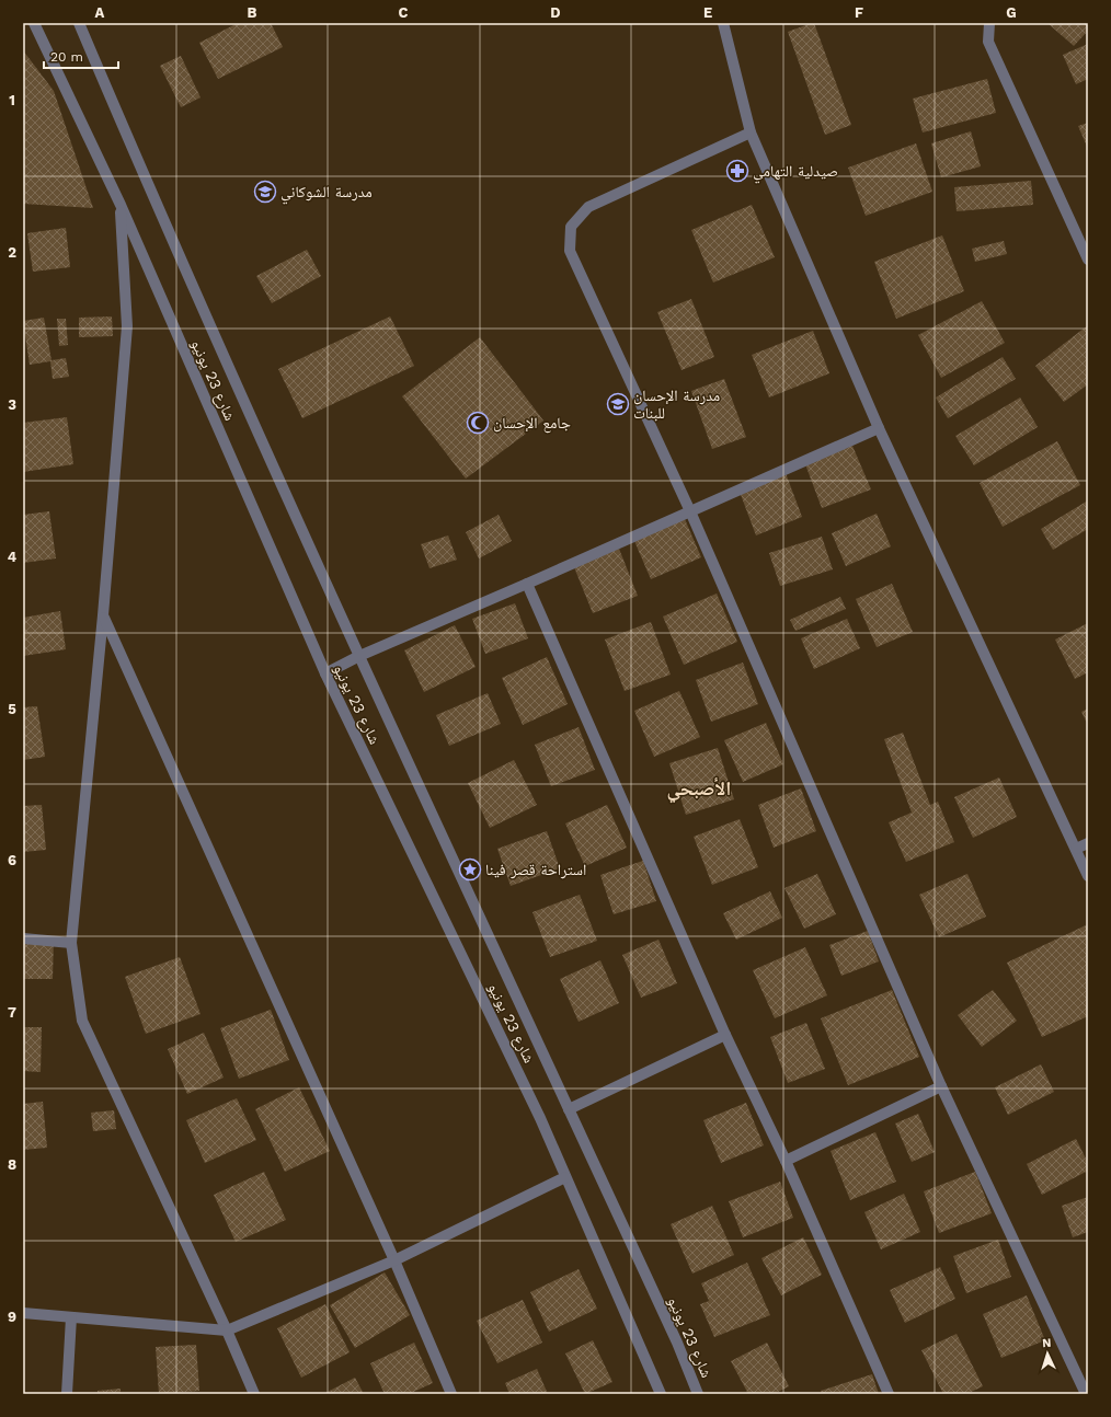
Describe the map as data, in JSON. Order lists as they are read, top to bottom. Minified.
{"streets":{"street":["شارع 23 يونيو"]},"districts":["الأصبحي"],"places":{"pharmacy":["صيدلية التهامي"],"school or university":["مدرسة الشوكاني","مدرسة الإحسان للبنات"],"mosque":["جامع الإحسان"],"place":["استراحة قصر فينا"]},"scale_bar":"20 m","north":"top","grid":{"columns":["A","B","C","D","E","F","G"],"rows":["1","2","3","4","5","6","7","8","9"]}}
